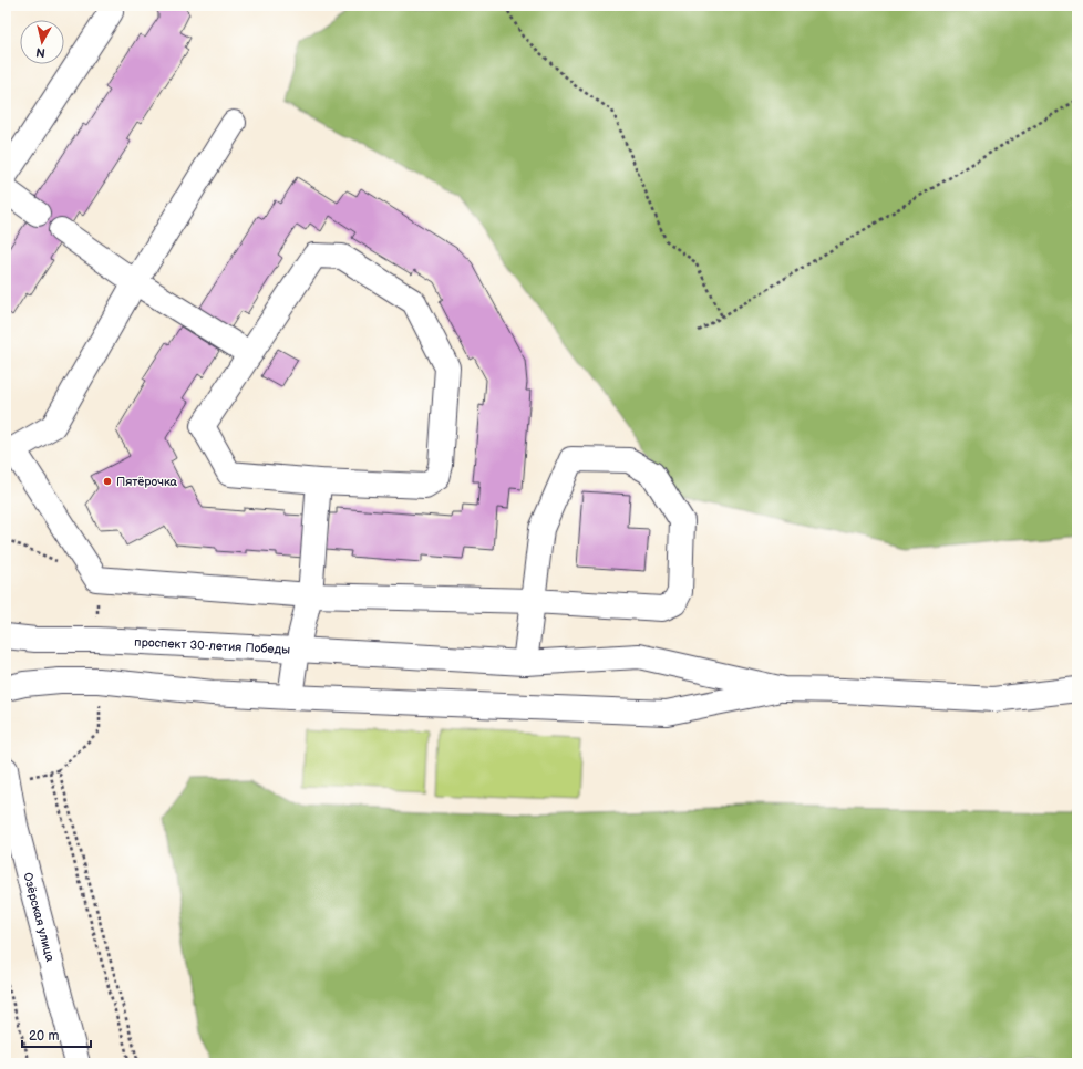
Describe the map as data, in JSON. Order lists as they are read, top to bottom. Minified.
{"streets":{"street":["проспект 30-летия Победы","Озёрская улица"]},"places":["Пятёрочка"],"scale_bar":"20 m","north":"bottom"}
